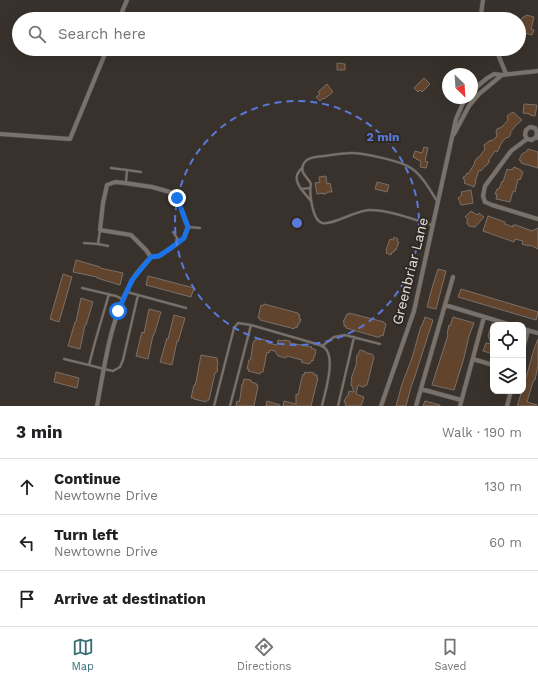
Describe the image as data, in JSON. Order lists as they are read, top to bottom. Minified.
{"streets":{"street":["Greenbriar Lane"]},"north":"bottom right","page":{"search":"Search here","heading":["3 min","Walk · 190 m"],"list":[["Continue","Newtowne Drive","130 m"],["Turn left","Newtowne Drive","60 m"],"Arrive at destination"],"nav":["Map","Directions","Saved"]},"rings":["2 min"]}
